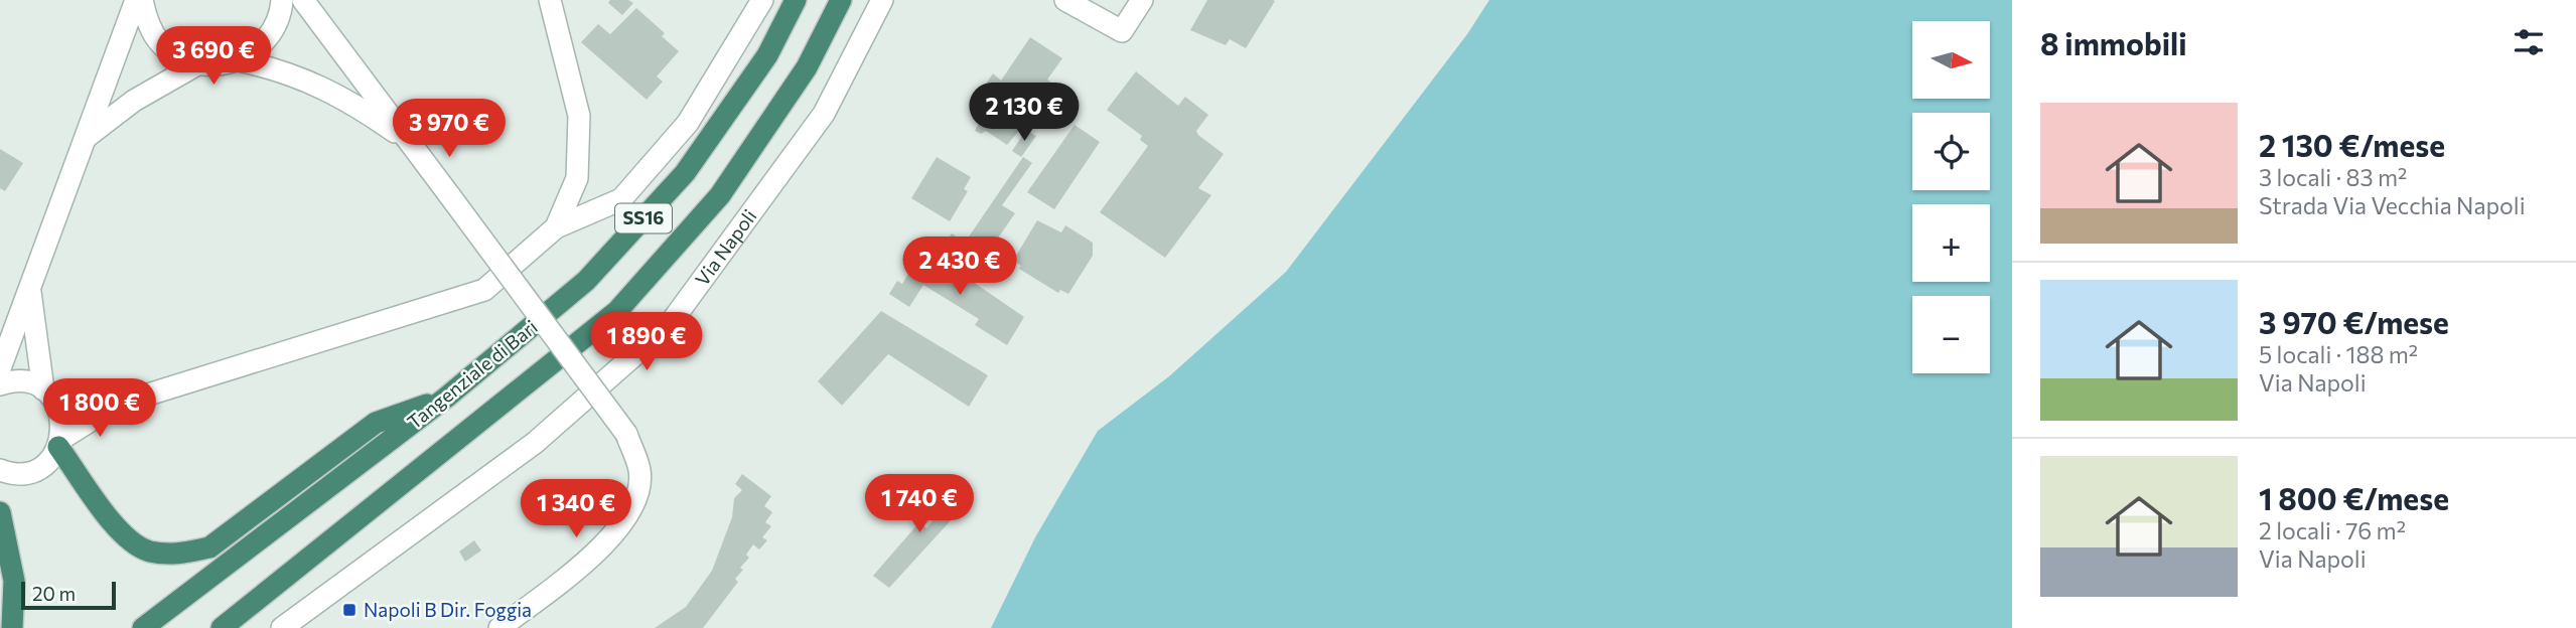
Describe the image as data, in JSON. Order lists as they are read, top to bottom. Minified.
{"streets":{"highway":["SS16","Tangenziale di Bari"],"street":["Via Napoli"]},"places":{"transit":["Napoli B Dir. Foggia"]},"scale_bar":"20 m","north":"right","page":{"heading":"8 immobili","map_buttons":["+","−"],"price":["3 690 €","2 130 €","3 970 €","2 430 €","1 890 €","1 800 €","1 740 €","1 340 €"],"list":[{"name":"2 130 €/mese","note":"3 locali · 83 m² · Strada Via Vecchia Napoli"},{"name":"3 970 €/mese","note":"5 locali · 188 m² · Via Napoli"},{"name":"1 800 €/mese","note":"2 locali · 76 m² · Via Napoli"}],"scale":"20 m"}}
